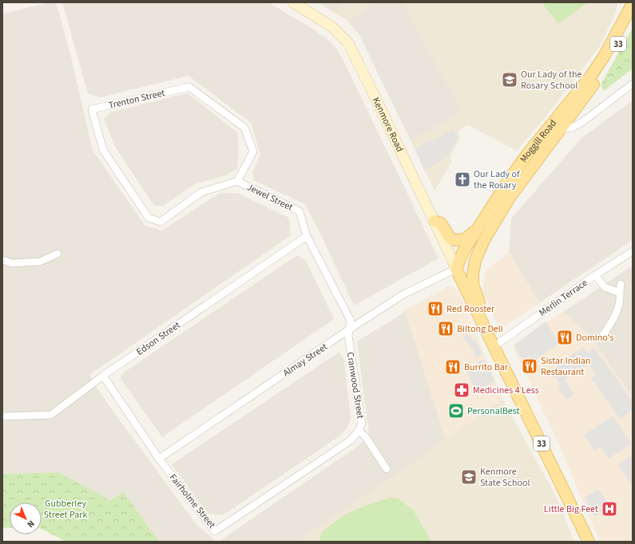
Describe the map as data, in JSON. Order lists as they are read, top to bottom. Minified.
{"streets":{"main road":["33","Moggill Road"],"street":["Trenton Street","Kenmore Road","Jewel Street","Merlin Terrace","Edson Street","Almay Street","Cranwood Street","Fairholme Street"]},"crossings":[["Trenton Street","Jewel Street"],["Kenmore Road","Moggill Road"],["Kenmore Road","Almay Street"],["Moggill Road","Merlin Terrace"],["Moggill Road","Almay Street"],["Jewel Street","Edson Street"],["Jewel Street","Almay Street"],["Jewel Street","Cranwood Street"],["Edson Street","Fairholme Street"],["Almay Street","Cranwood Street"],["Almay Street","Fairholme Street"],["Cranwood Street","Fairholme Street"]],"parks":["Gubberley Street Park"],"places":{"school or university":["Our Lady of the Rosary School","Kenmore State School"],"church":["Our Lady of the Rosary"],"restaurant":["Red Rooster","Biltong Deli","Domino's","Sistar Indian Restaurant","Burrito Bar"],"pharmacy":["Medicines 4 Less"],"sports":["PersonalBest"],"hospital":["Little Big Feet"]},"north":"bottom right"}
